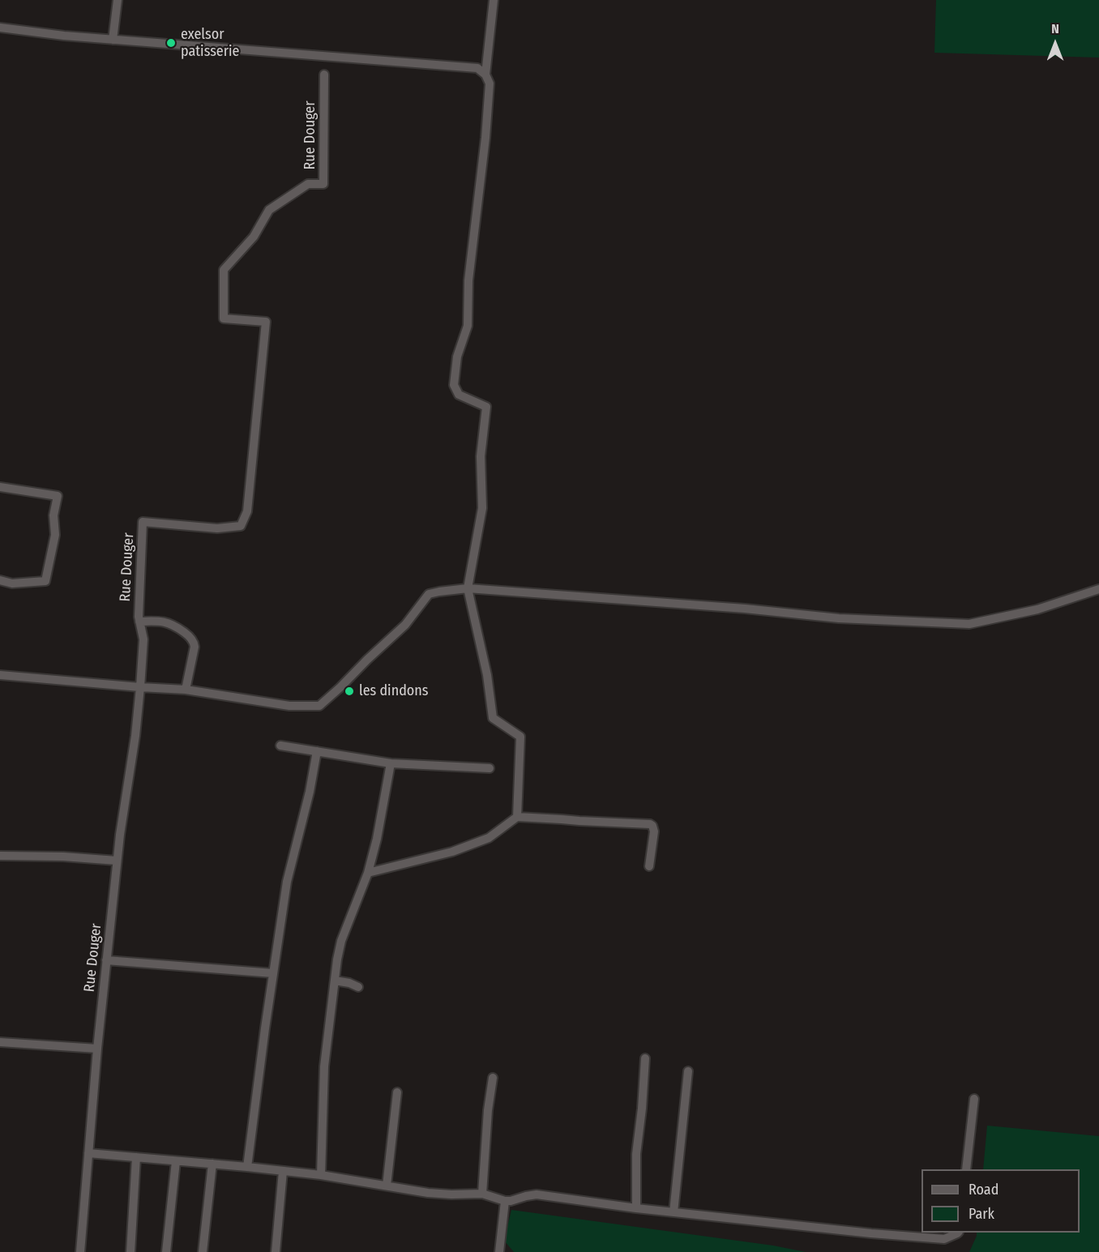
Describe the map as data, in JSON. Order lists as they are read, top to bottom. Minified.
{"streets":{"street":["Rue Douger"]},"places":["exelsor patisserie","les dindons"],"legend":["Road","Park"],"north":"top"}
